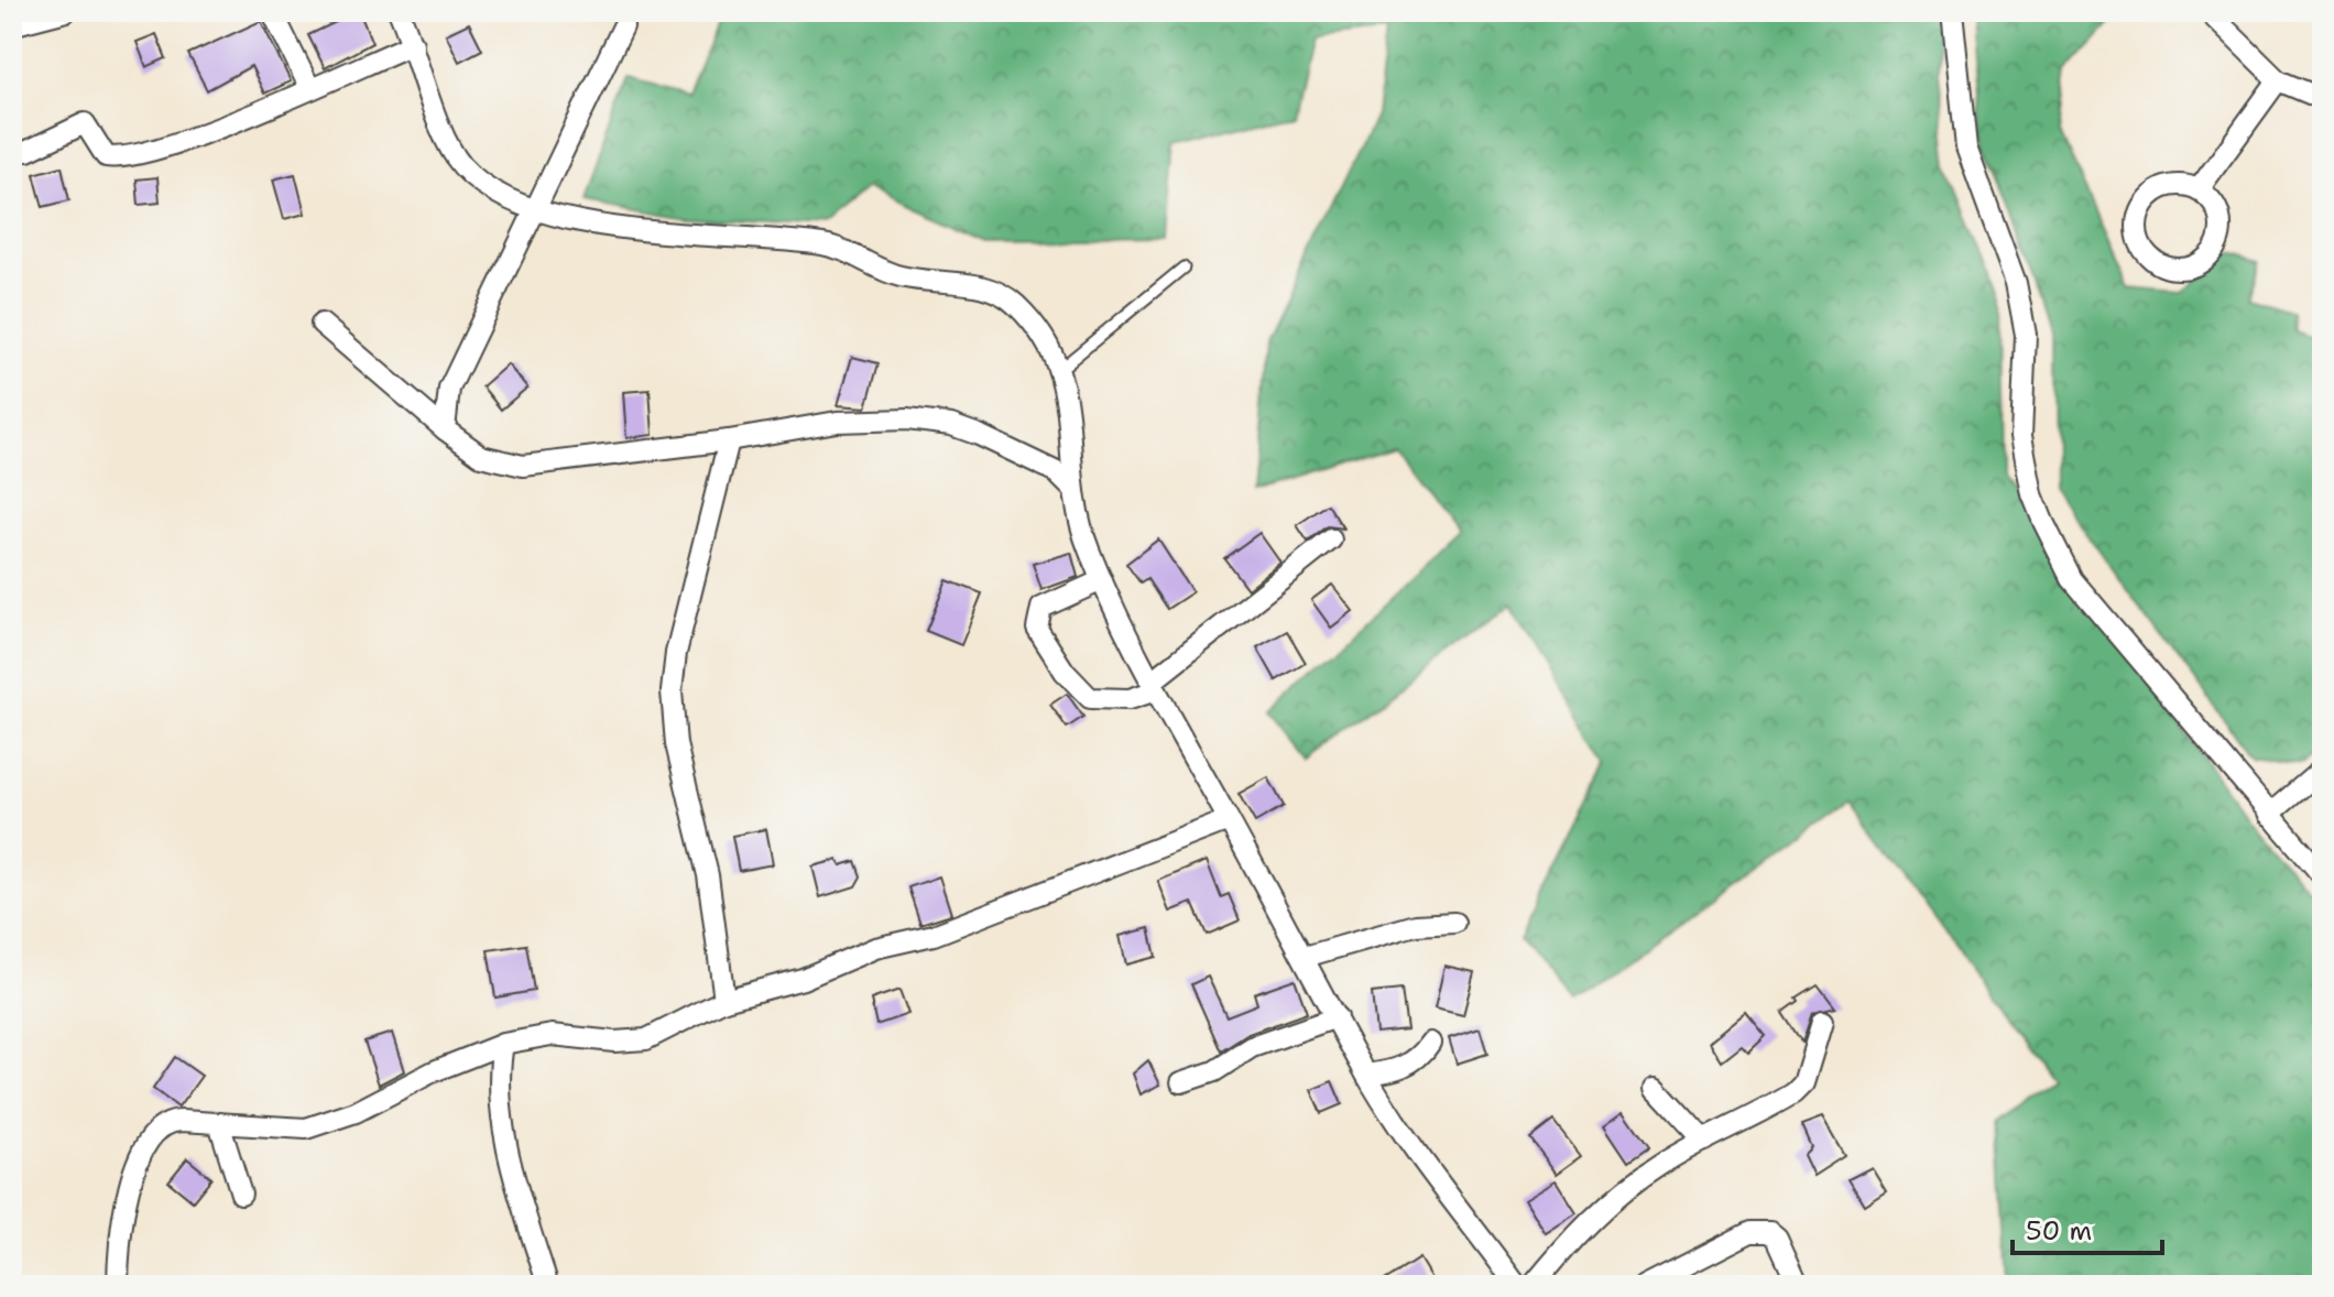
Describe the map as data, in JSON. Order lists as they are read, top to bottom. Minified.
{"scale_bar":"50 m"}
